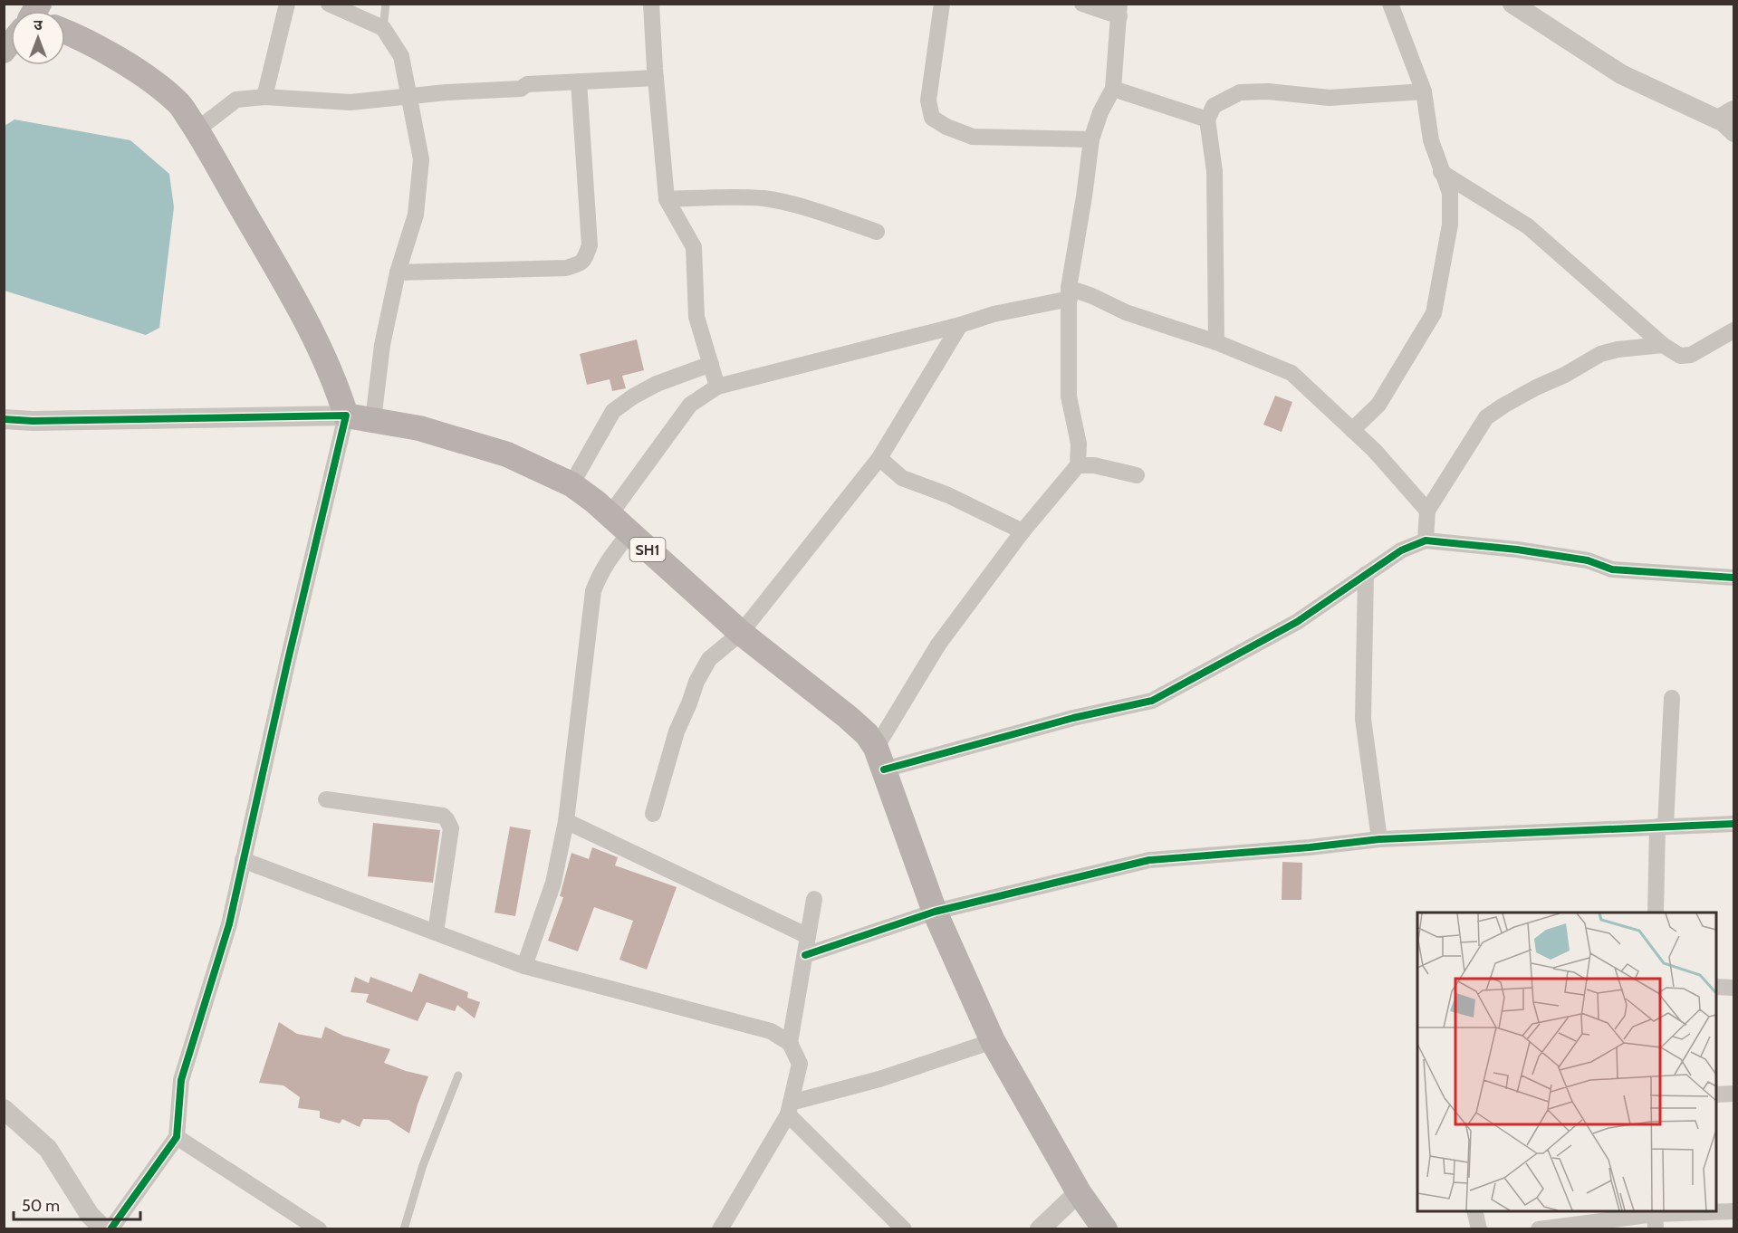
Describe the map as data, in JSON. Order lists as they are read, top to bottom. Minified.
{"streets":{"main road":["SH1"]},"scale_bar":"50 m","north":"top"}
